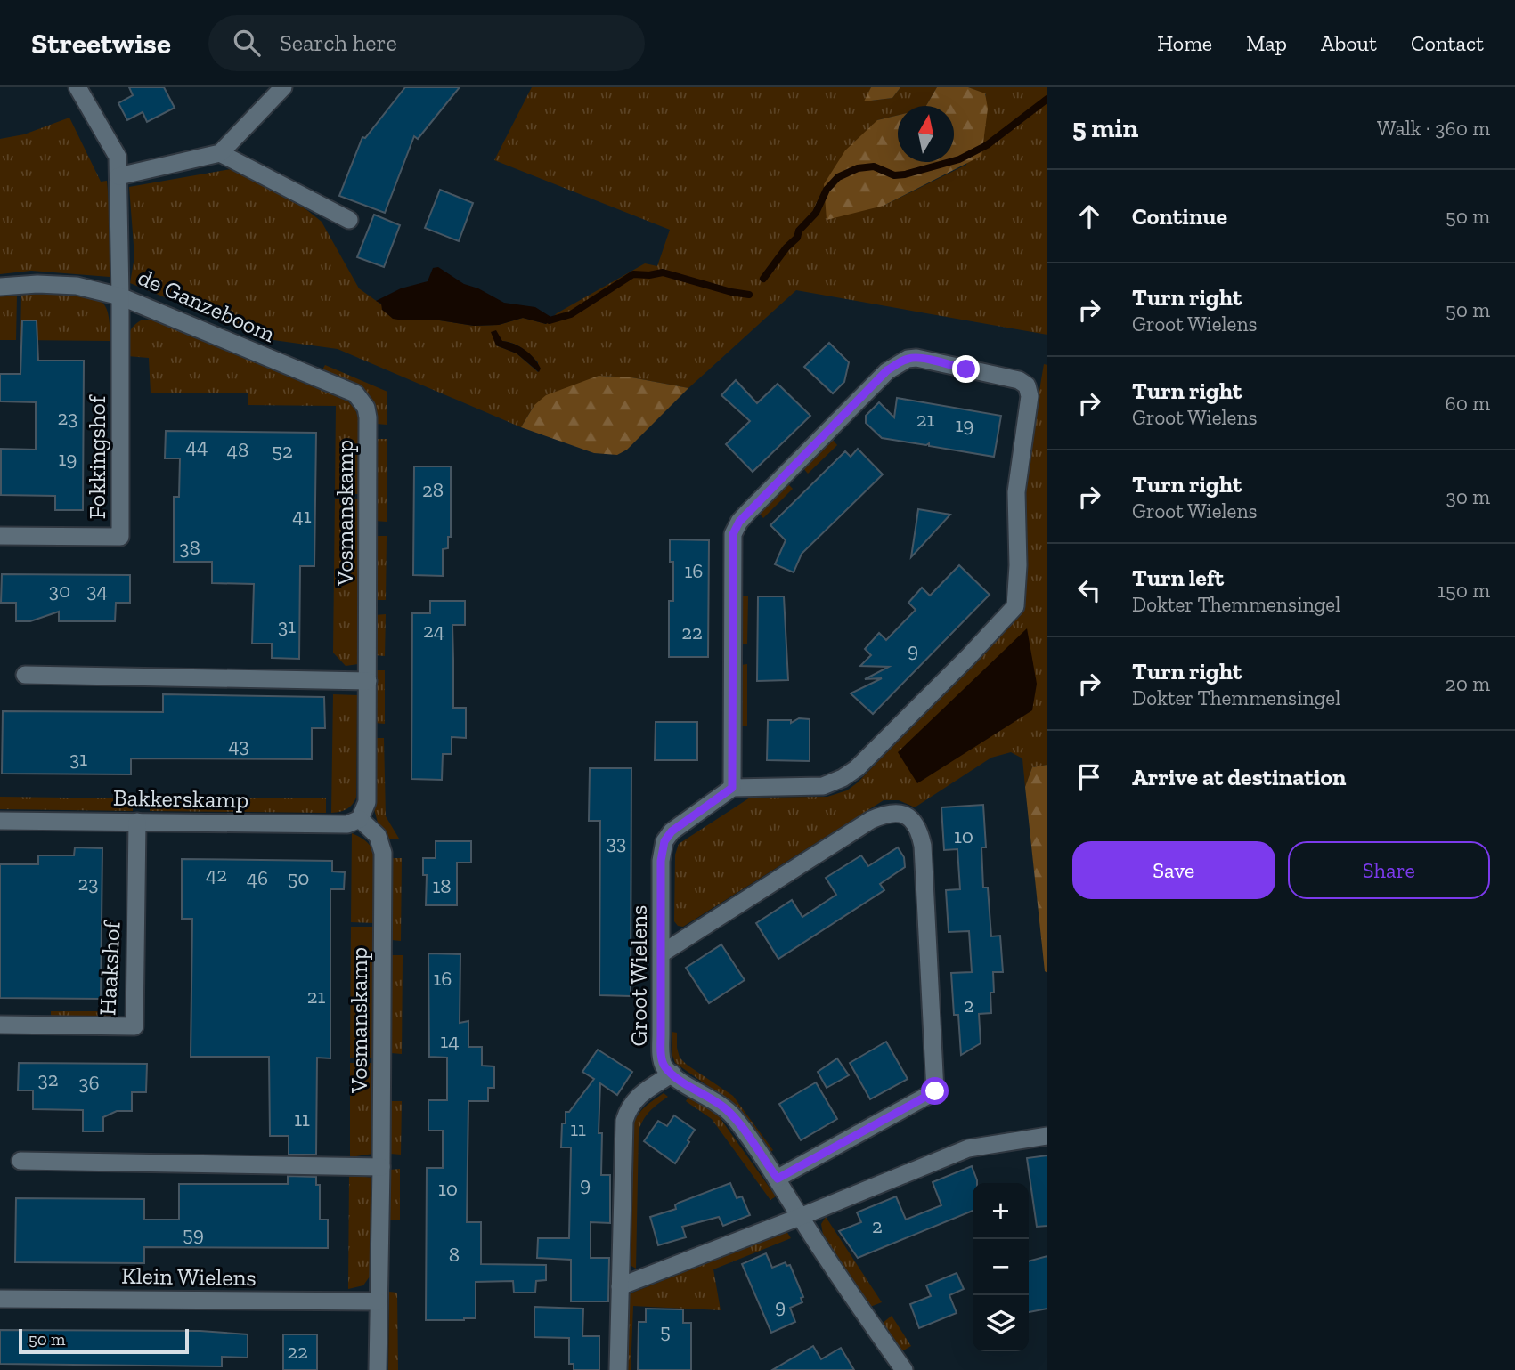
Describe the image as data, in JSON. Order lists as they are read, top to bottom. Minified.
{"streets":{"street":["de Ganzeboom","Fokkingshof","Vosmanskamp","Bakkerskamp","Haakshof","Groot Wielens","Klein Wielens"]},"crossings":[["de Ganzeboom","Fokkingshof"],["de Ganzeboom","Vosmanskamp"],["Vosmanskamp","Bakkerskamp"],["Vosmanskamp","Klein Wielens"],["Bakkerskamp","Haakshof"]],"house_numbers":["23","21","19","44","48","52","19","28","41","38","16","30","34","31","24","22","9","43","31","10","33","42","46","50","23","18","16","21","2","14","32","36","11","11","9","10","2","59","8","9","5","22"],"scale_bar":"50 m","north":"top","page":{"header":"Streetwise","search":"Search here","nav":["Home","Map","About","Contact"],"heading":["5 min","Walk · 360 m"],"list":[["Continue","50 m"],["Turn right","Groot Wielens","50 m"],["Turn right","Groot Wielens","60 m"],["Turn right","Groot Wielens","30 m"],["Turn left","Dokter Themmensingel","150 m"],["Turn right","Dokter Themmensingel","20 m"],"Arrive at destination"],"buttons":["Save","Share"],"map_buttons":["+","−"],"scale":"50 m"}}
